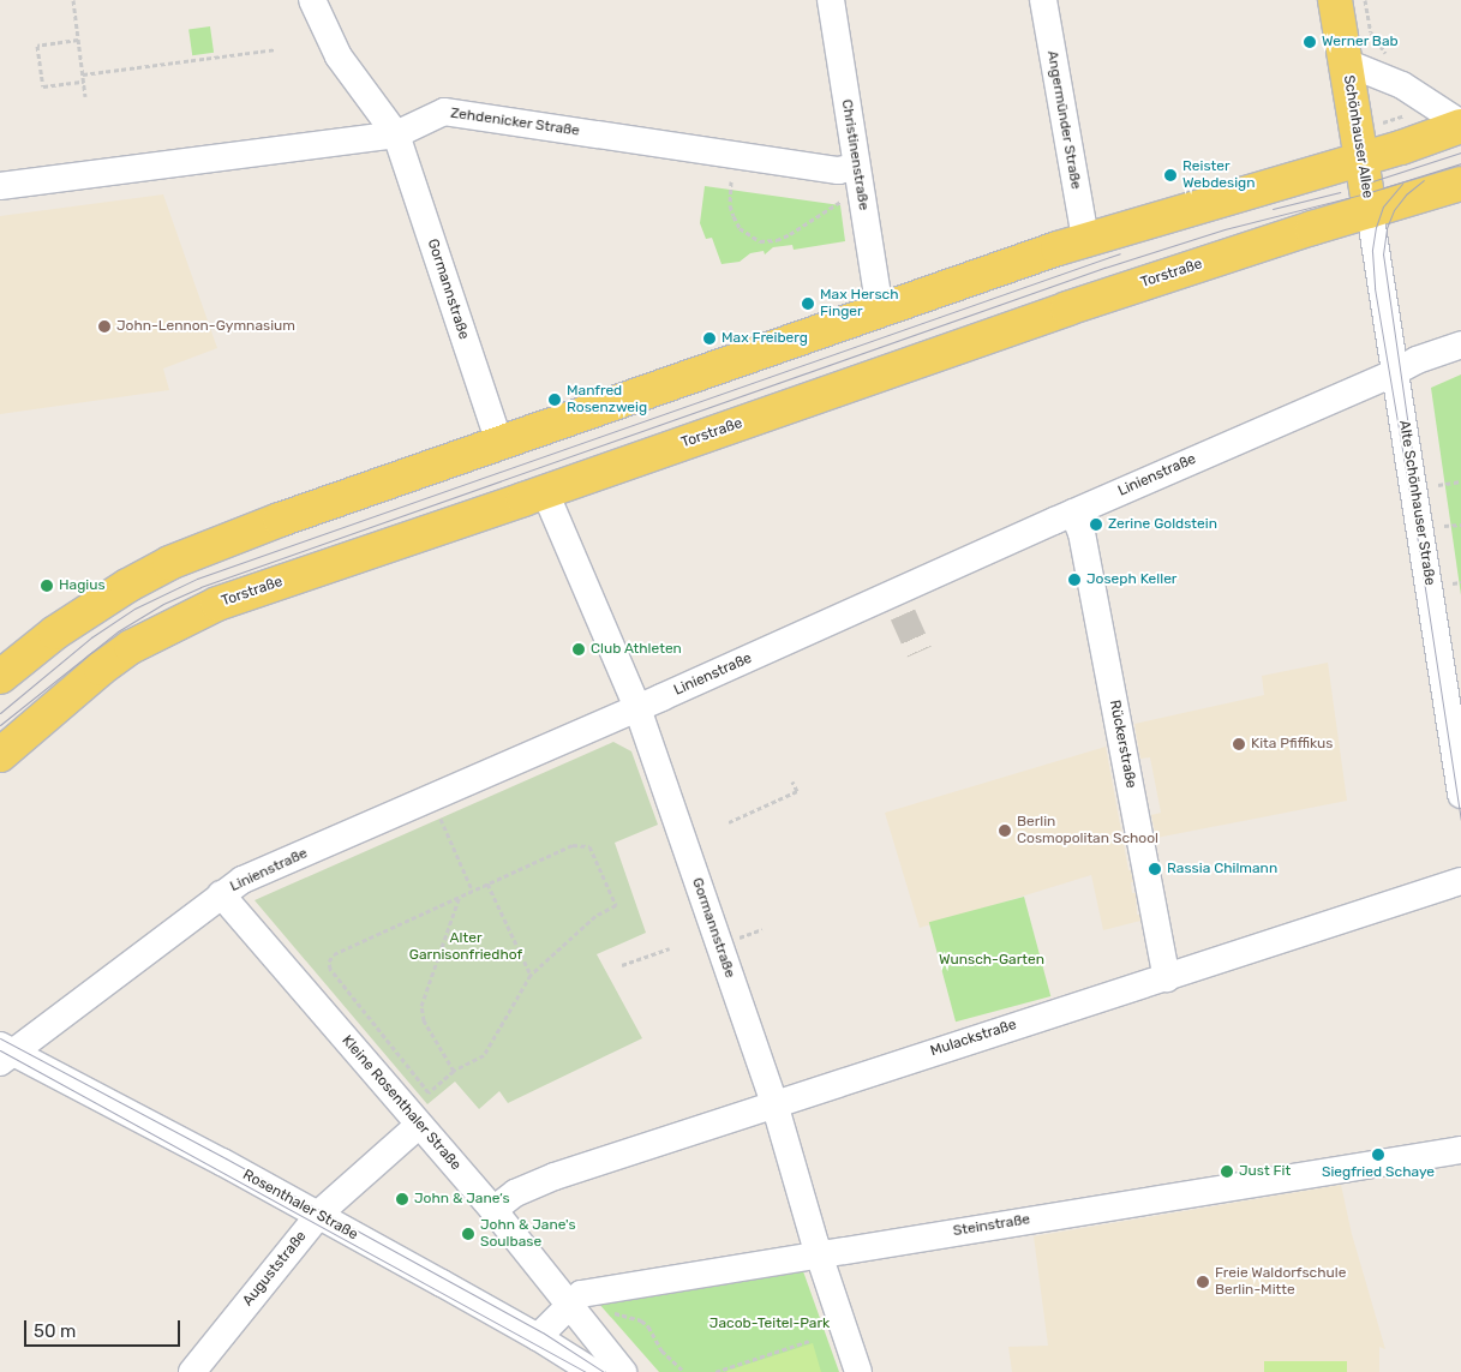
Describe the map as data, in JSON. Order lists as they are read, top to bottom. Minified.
{"streets":{"main road":["Schönhauser Allee","Torstraße"],"street":["Angermünder Straße","Zehdenicker Straße","Christinenstraße","Gormannstraße","Linienstraße","Alte Schönhauser Straße","Rückerstraße","Mulackstraße","Kleine Rosenthaler Straße","Rosenthaler Straße","Steinstraße","Auguststraße"]},"crossings":[["Zehdenicker Straße","Christinenstraße"],["Zehdenicker Straße","Gormannstraße"],["Schönhauser Allee","Torstraße"],["Schönhauser Allee","Alte Schönhauser Straße"],["Torstraße","Gormannstraße"],["Torstraße","Alte Schönhauser Straße"],["Gormannstraße","Linienstraße"],["Gormannstraße","Mulackstraße"],["Gormannstraße","Steinstraße"],["Linienstraße","Alte Schönhauser Straße"],["Linienstraße","Rückerstraße"],["Linienstraße","Kleine Rosenthaler Straße"],["Linienstraße","Rosenthaler Straße"],["Rückerstraße","Mulackstraße"],["Mulackstraße","Kleine Rosenthaler Straße"],["Kleine Rosenthaler Straße","Steinstraße"],["Kleine Rosenthaler Straße","Auguststraße"],["Rosenthaler Straße","Steinstraße"],["Rosenthaler Straße","Auguststraße"]],"parks":["Alter Garnisonfriedhof","Wunsch-Garten","Jacob-Teitel-Park"],"places":["Werner Bab","Reister Webdesign","Max Hersch Finger","John-Lennon-Gymnasium","Max Freiberg","Manfred Rosenzweig","Zerine Goldstein","Joseph Keller","Hagius","Club Athleten","Kita Pfiffikus","Berlin Cosmopolitan School","Rassia Chilmann","Siegfried Schaye","Just Fit","John & Jane‘s","John & Jane's Soulbase","Freie Waldorfschule Berlin-Mitte"],"scale_bar":"50 m"}
